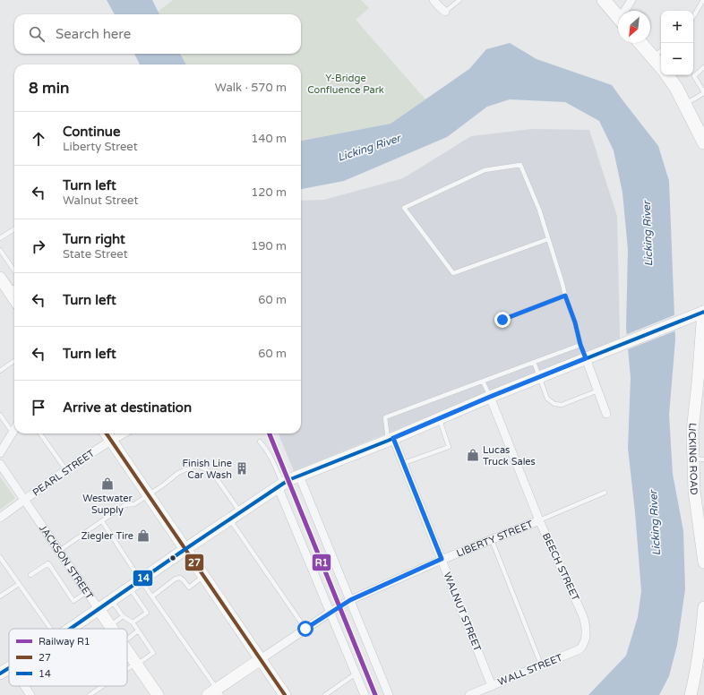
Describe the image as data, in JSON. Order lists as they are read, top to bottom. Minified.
{"streets":{"main road":["LICKING ROAD","LIBERTY STREET","JACKSON STREET"],"street":["PEARL STREET","BEECH STREET","WALNUT STREET","WALL STREET"]},"crossings":[["PEARL STREET","JACKSON STREET"],["LIBERTY STREET","BEECH STREET"],["LIBERTY STREET","WALNUT STREET"],["BEECH STREET","WALL STREET"],["WALNUT STREET","WALL STREET"]],"water":["Licking River"],"parks":["Y-Bridge Confluence Park"],"places":{"shop":["Lucas Truck Sales","Westwater Supply","Ziegler Tire"],"building":["Finish Line Car Wash"]},"lines":["transit line 14","rail line R1","transit line 27"],"legend":["Railway R1","27","14"],"north":"bottom left","page":{"map_buttons":["+","−"],"search":"Search here","heading":["8 min","Walk · 570 m"],"list":[["Continue","Liberty Street","140 m"],["Turn left","Walnut Street","120 m"],["Turn right","State Street","190 m"],["Turn left","60 m"],["Turn left","60 m"],"Arrive at destination"]}}
